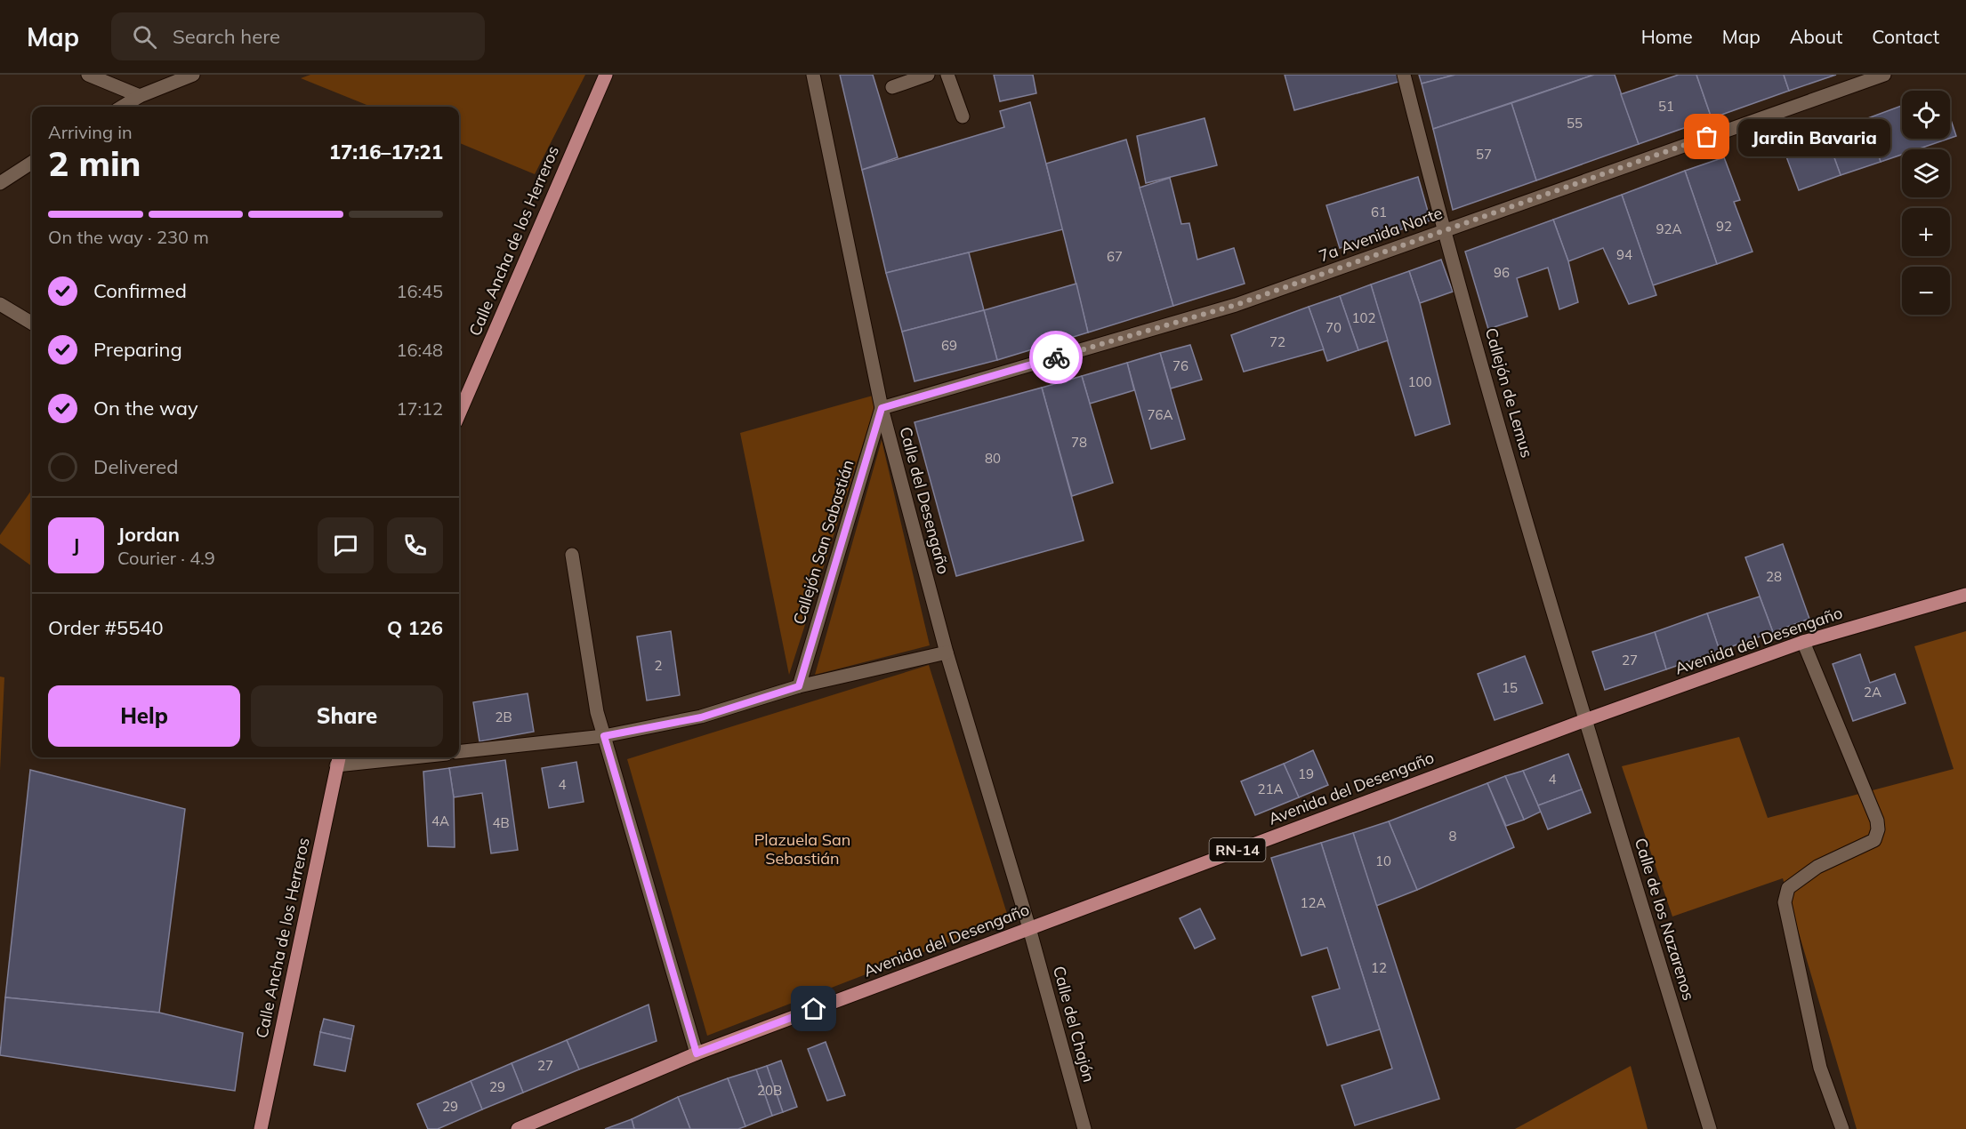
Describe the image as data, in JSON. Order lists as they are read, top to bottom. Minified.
{"streets":{"main road":["Calle Ancha de los Herreros","Avenida del Desengaño","RN-14"],"street":["7a Avenida Norte","Callejón de Lemus","Calle del Desengaño","Callejón San Sabastián","Calle de los Nazarenos","Calle del Chajón"]},"crossings":[["7a Avenida Norte","Callejón de Lemus"],["7a Avenida Norte","Calle del Desengaño"],["7a Avenida Norte","Callejón San Sabastián"],["Callejón de Lemus","Avenida del Desengaño"],["Callejón de Lemus","Calle de los Nazarenos"],["Calle del Desengaño","Callejón San Sabastián"],["Calle del Desengaño","Avenida del Desengaño"],["Calle del Desengaño","Calle del Chajón"],["Avenida del Desengaño","Calle de los Nazarenos"],["Avenida del Desengaño","Calle del Chajón"]],"parks":["Plazuela San Sebastián"],"places":["Jardin Bavaria"],"house_numbers":["51","55","57","61","92","92A","94","67","96","102","70","72","69","76","100","76A","78","80","28","27","2","15","2A","2B","19","4","4","21A","4A","4B","8","10","12A","12","27","29","20B","29"],"page":{"header":"Map","search":"Search here","nav":["Home","Map","About","Contact"],"map_buttons":["+","−"],"heading":["2 min","Arriving in","17:16–17:21"],"panel":["Jordan","Courier · 4.9","Order #5540","Q 126"],"bubble":"Jardin Bavaria","bar":"On the way · 230 m","list":[["Confirmed","16:45"],["Preparing","16:48"],["On the way","17:12"],"Delivered"],"round":"J","buttons":["Help","Share"]}}
